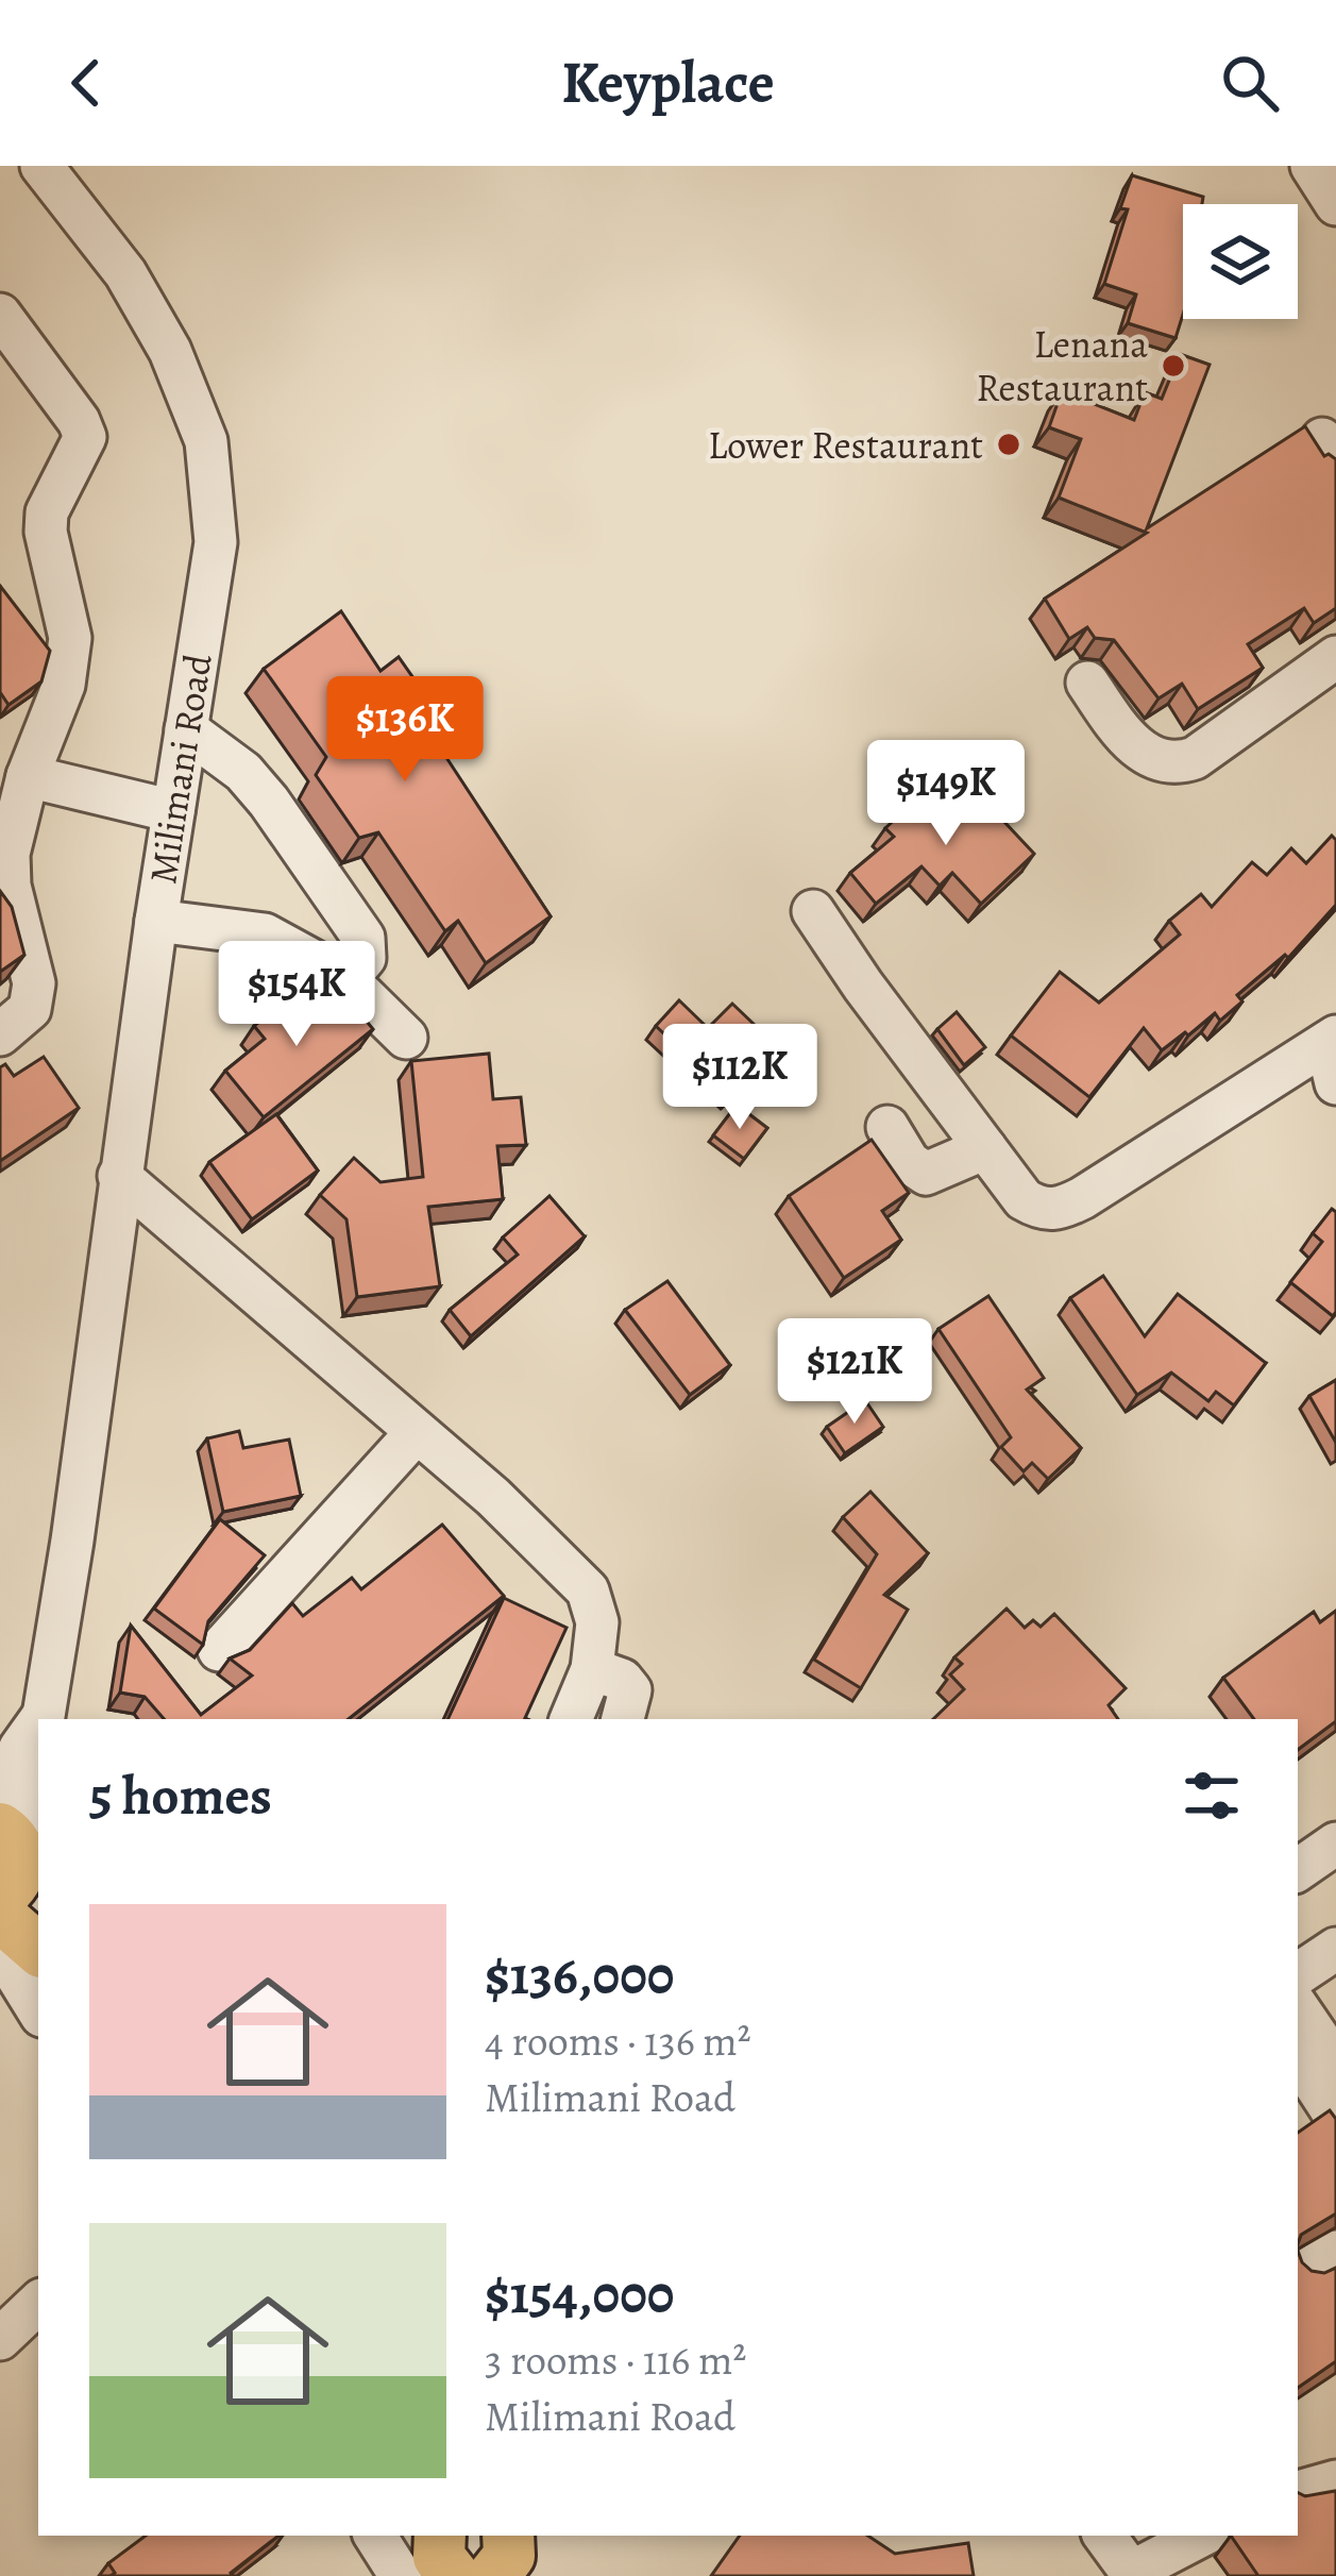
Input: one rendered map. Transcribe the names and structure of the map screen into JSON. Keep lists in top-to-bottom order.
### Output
{
  "streets": {
    "street": ["Milimani Road"]
  },
  "places": ["Lenana Restaurant", "Lower Restaurant"],
  "page": {
    "header": "Keyplace",
    "price": [
      "$136K",
      "$149K",
      "$154K",
      "$112K",
      "$121K"
    ],
    "heading": "5 homes",
    "list": [
      {
        "name": "$136,000",
        "note": "4 rooms · 136 m² · Milimani Road"
      },
      {
        "name": "$154,000",
        "note": "3 rooms · 116 m² · Milimani Road"
      }
    ]
  }
}
